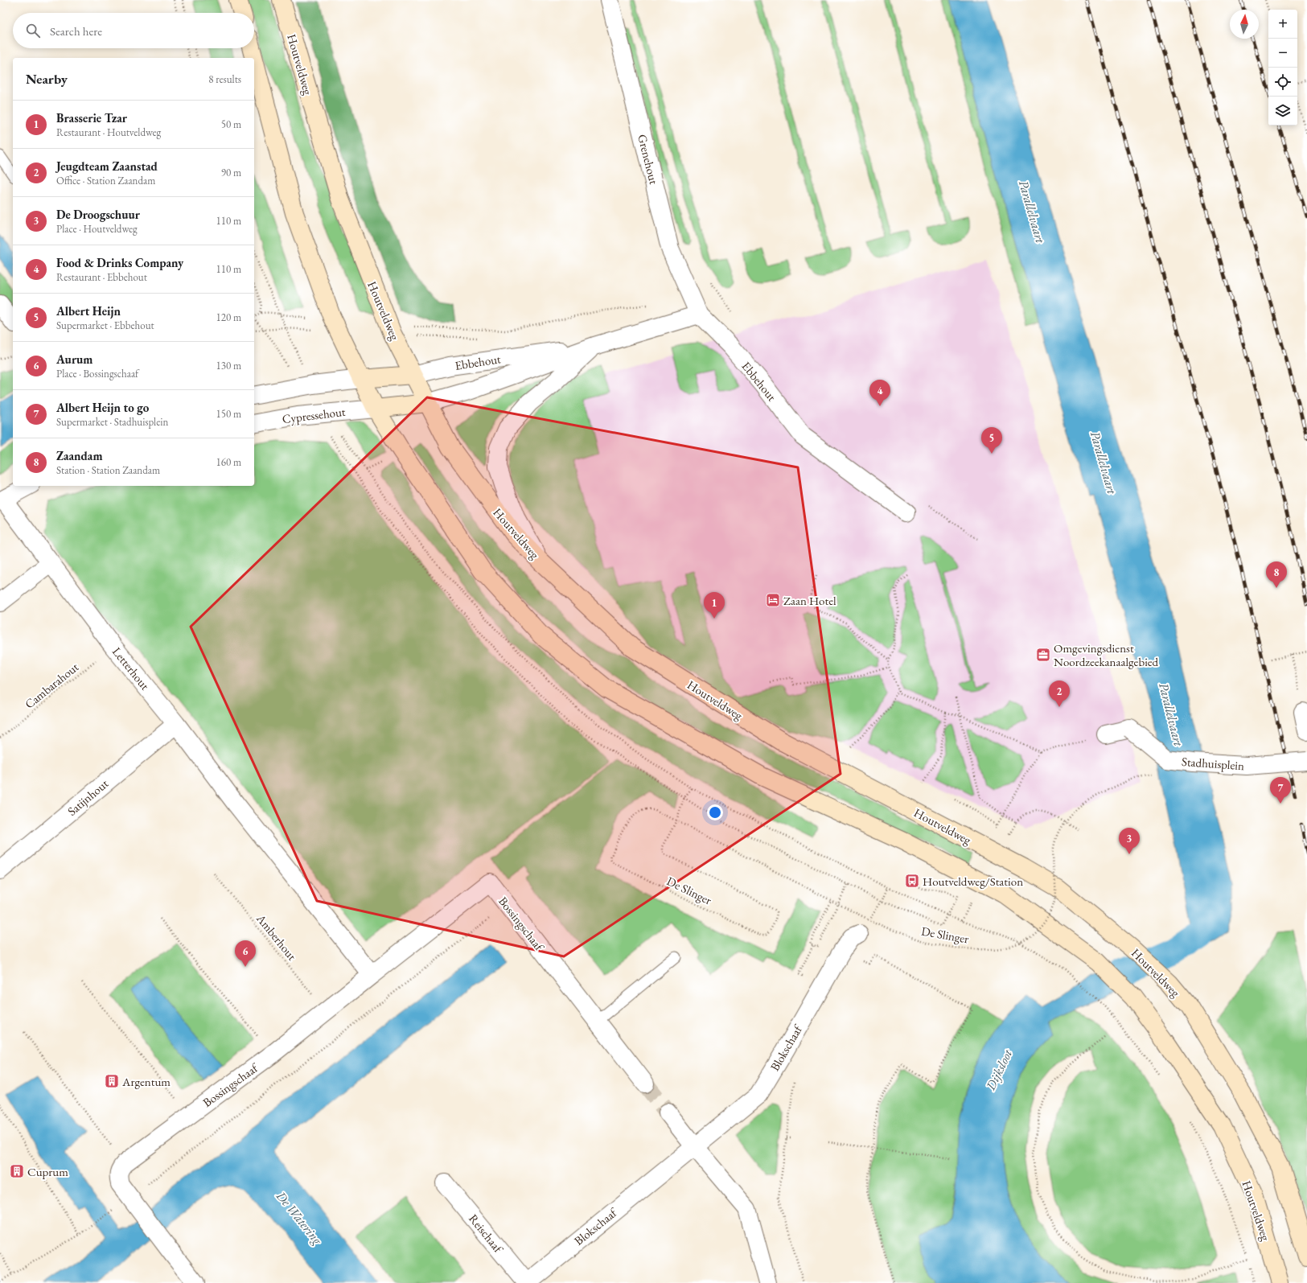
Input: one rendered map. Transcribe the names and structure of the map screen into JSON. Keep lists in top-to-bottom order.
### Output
{
  "streets": {
    "street": [
      "Houtveldweg",
      "Grenehout",
      "Ebbehout",
      "Cypressehout",
      "Letterhout",
      "Stadhuisplein",
      "Satijnhout",
      "Bossingschaaf",
      "Blokschaaf",
      "Reischaaf"
    ],
    "path": ["Cambarahout", "De Slinger", "Amberhout"]
  },
  "crossings": [
    ["Houtveldweg", "Ebbehout"],
    ["Houtveldweg", "Cypressehout"],
    ["Grenehout", "Ebbehout"],
    ["Ebbehout", "Cypressehout"],
    ["Letterhout", "Cambarahout"],
    ["Letterhout", "Satijnhout"],
    ["Letterhout", "Bossingschaaf"],
    ["Bossingschaaf", "Amberhout"],
    ["Blokschaaf", "Reischaaf"]
  ],
  "water": ["Parallelvaart", "Dijksloot", "De Watering"],
  "places": {
    "hotel": ["Zaan Hotel"],
    "office": ["Omgevingsdienst Noordzeekanaalgebied"],
    "bus stop": ["Houtveldweg/Station"],
    "building": ["Argentum", "Cuprum"]
  },
  "north": "top",
  "page": {
    "map_buttons": ["+", "−"],
    "search": "Search here",
    "heading": ["Nearby", "8 results"],
    "list": [
      {
        "mark": "1",
        "name": "Brasserie Tzar",
        "note": "Restaurant · Houtveldweg",
        "value": "50 m"
      },
      {
        "mark": "2",
        "name": "Jeugdteam Zaanstad",
        "note": "Office · Station Zaandam",
        "value": "90 m"
      },
      {
        "mark": "3",
        "name": "De Droogschuur",
        "note": "Place · Houtveldweg",
        "value": "110 m"
      },
      {
        "mark": "4",
        "name": "Food & Drinks Company",
        "note": "Restaurant · Ebbehout",
        "value": "110 m"
      },
      {
        "mark": "5",
        "name": "Albert Heijn",
        "note": "Supermarket · Ebbehout",
        "value": "120 m"
      },
      {
        "mark": "6",
        "name": "Aurum",
        "note": "Place · Bossingschaaf",
        "value": "130 m"
      },
      {
        "mark": "7",
        "name": "Albert Heijn to go",
        "note": "Supermarket · Stadhuisplein",
        "value": "150 m"
      },
      {
        "mark": "8",
        "name": "Zaandam",
        "note": "Station · Station Zaandam",
        "value": "160 m"
      }
    ],
    "pins": [
      "4",
      "5",
      "8",
      "1",
      "2",
      "7",
      "3",
      "6"
    ]
  }
}
